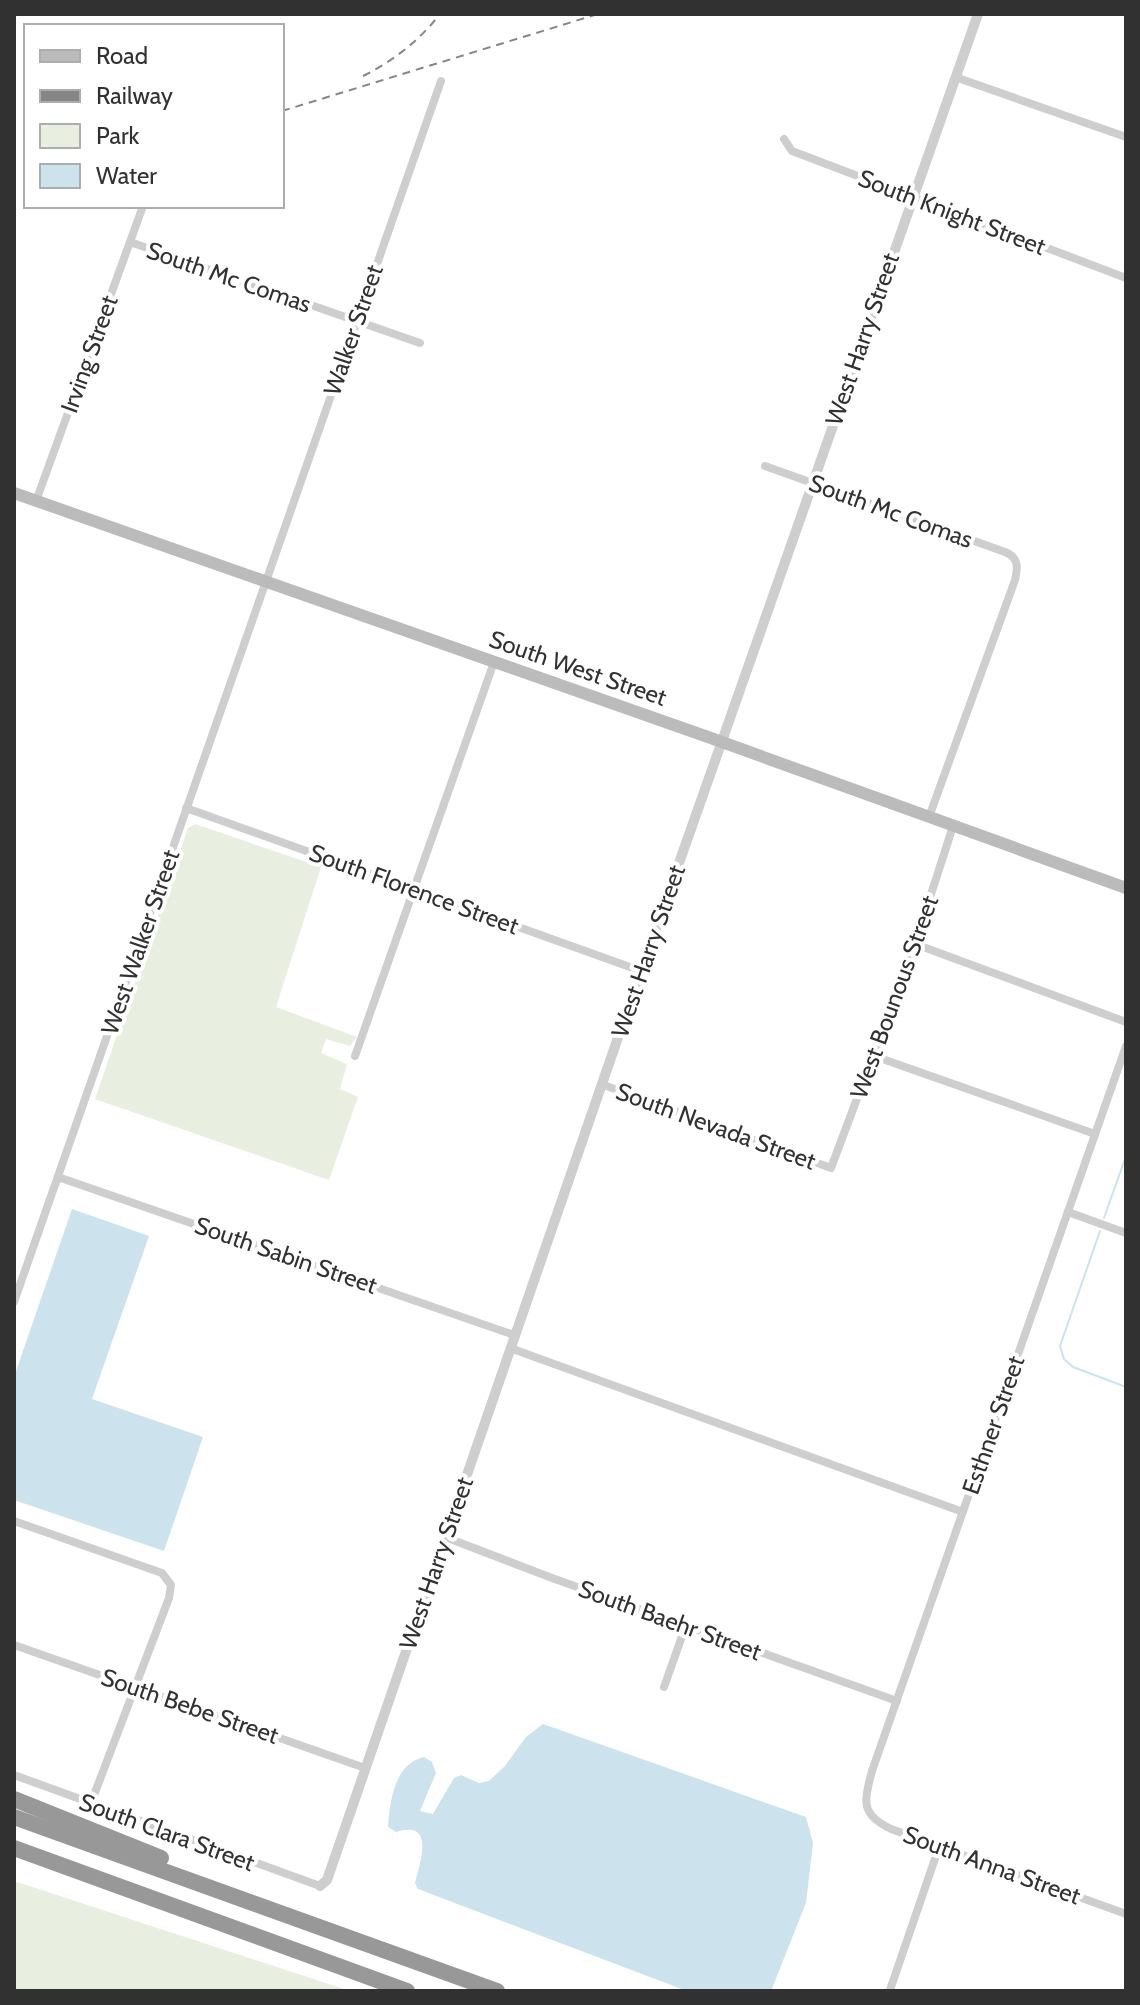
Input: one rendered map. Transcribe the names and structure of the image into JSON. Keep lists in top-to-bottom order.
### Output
{
  "streets": {
    "main road": ["South West Street"],
    "street": [
      "South Knight Street",
      "South Mc Comas",
      "Walker Street",
      "West Harry Street",
      "Irving Street",
      "South Florence Street",
      "West Walker Street",
      "West Bounous Street",
      "South Nevada Street",
      "South Sabin Street",
      "Esthner Street",
      "South Baehr Street",
      "South Bebe Street",
      "South Clara Street",
      "South Anna Street"
    ]
  },
  "crossings": [
    ["South Knight Street", "West Harry Street"],
    ["South Mc Comas", "Walker Street"],
    ["South Mc Comas", "West Harry Street"],
    ["South Mc Comas", "Irving Street"],
    ["South Mc Comas", "South West Street"],
    ["Walker Street", "South West Street"],
    ["Walker Street", "West Walker Street"],
    ["West Harry Street", "South West Street"],
    ["West Harry Street", "South Florence Street"],
    ["West Harry Street", "South Nevada Street"],
    ["West Harry Street", "South Sabin Street"],
    ["West Harry Street", "South Baehr Street"],
    ["West Harry Street", "South Bebe Street"],
    ["West Harry Street", "South Clara Street"],
    ["Irving Street", "South West Street"],
    ["South West Street", "West Walker Street"],
    ["South West Street", "West Bounous Street"],
    ["South Florence Street", "West Walker Street"],
    ["West Walker Street", "South Sabin Street"],
    ["West Bounous Street", "South Nevada Street"],
    ["Esthner Street", "South Baehr Street"],
    ["Esthner Street", "South Anna Street"]
  ],
  "legend": [
    "Road",
    "Railway",
    "Park",
    "Water"
  ]
}
